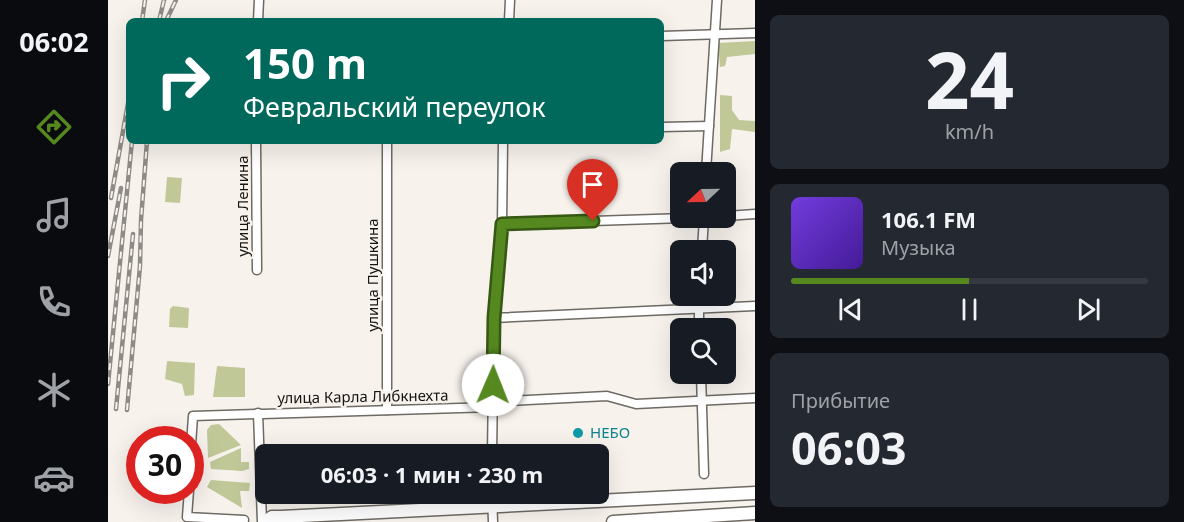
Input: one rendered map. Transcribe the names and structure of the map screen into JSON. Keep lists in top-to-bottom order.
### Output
{
  "streets": {
    "street": ["улица Ленина", "улица Пушкина", "улица Карла Либкнехта"]
  },
  "crossings": [
    ["улица Пушкина", "улица Карла Либкнехта"]
  ],
  "places": ["НЕБО"],
  "north": "left",
  "page": {
    "tabs": "06:02",
    "tile": [
      ["24", "km/h"],
      ["Прибытие", "06:03"]
    ],
    "turn": ["150 m", "Февральский переулок"],
    "song": ["106.1 FM", "Музыка"],
    "limit": "30",
    "trip": "06:03 · 1 мин · 230 m"
  }
}
